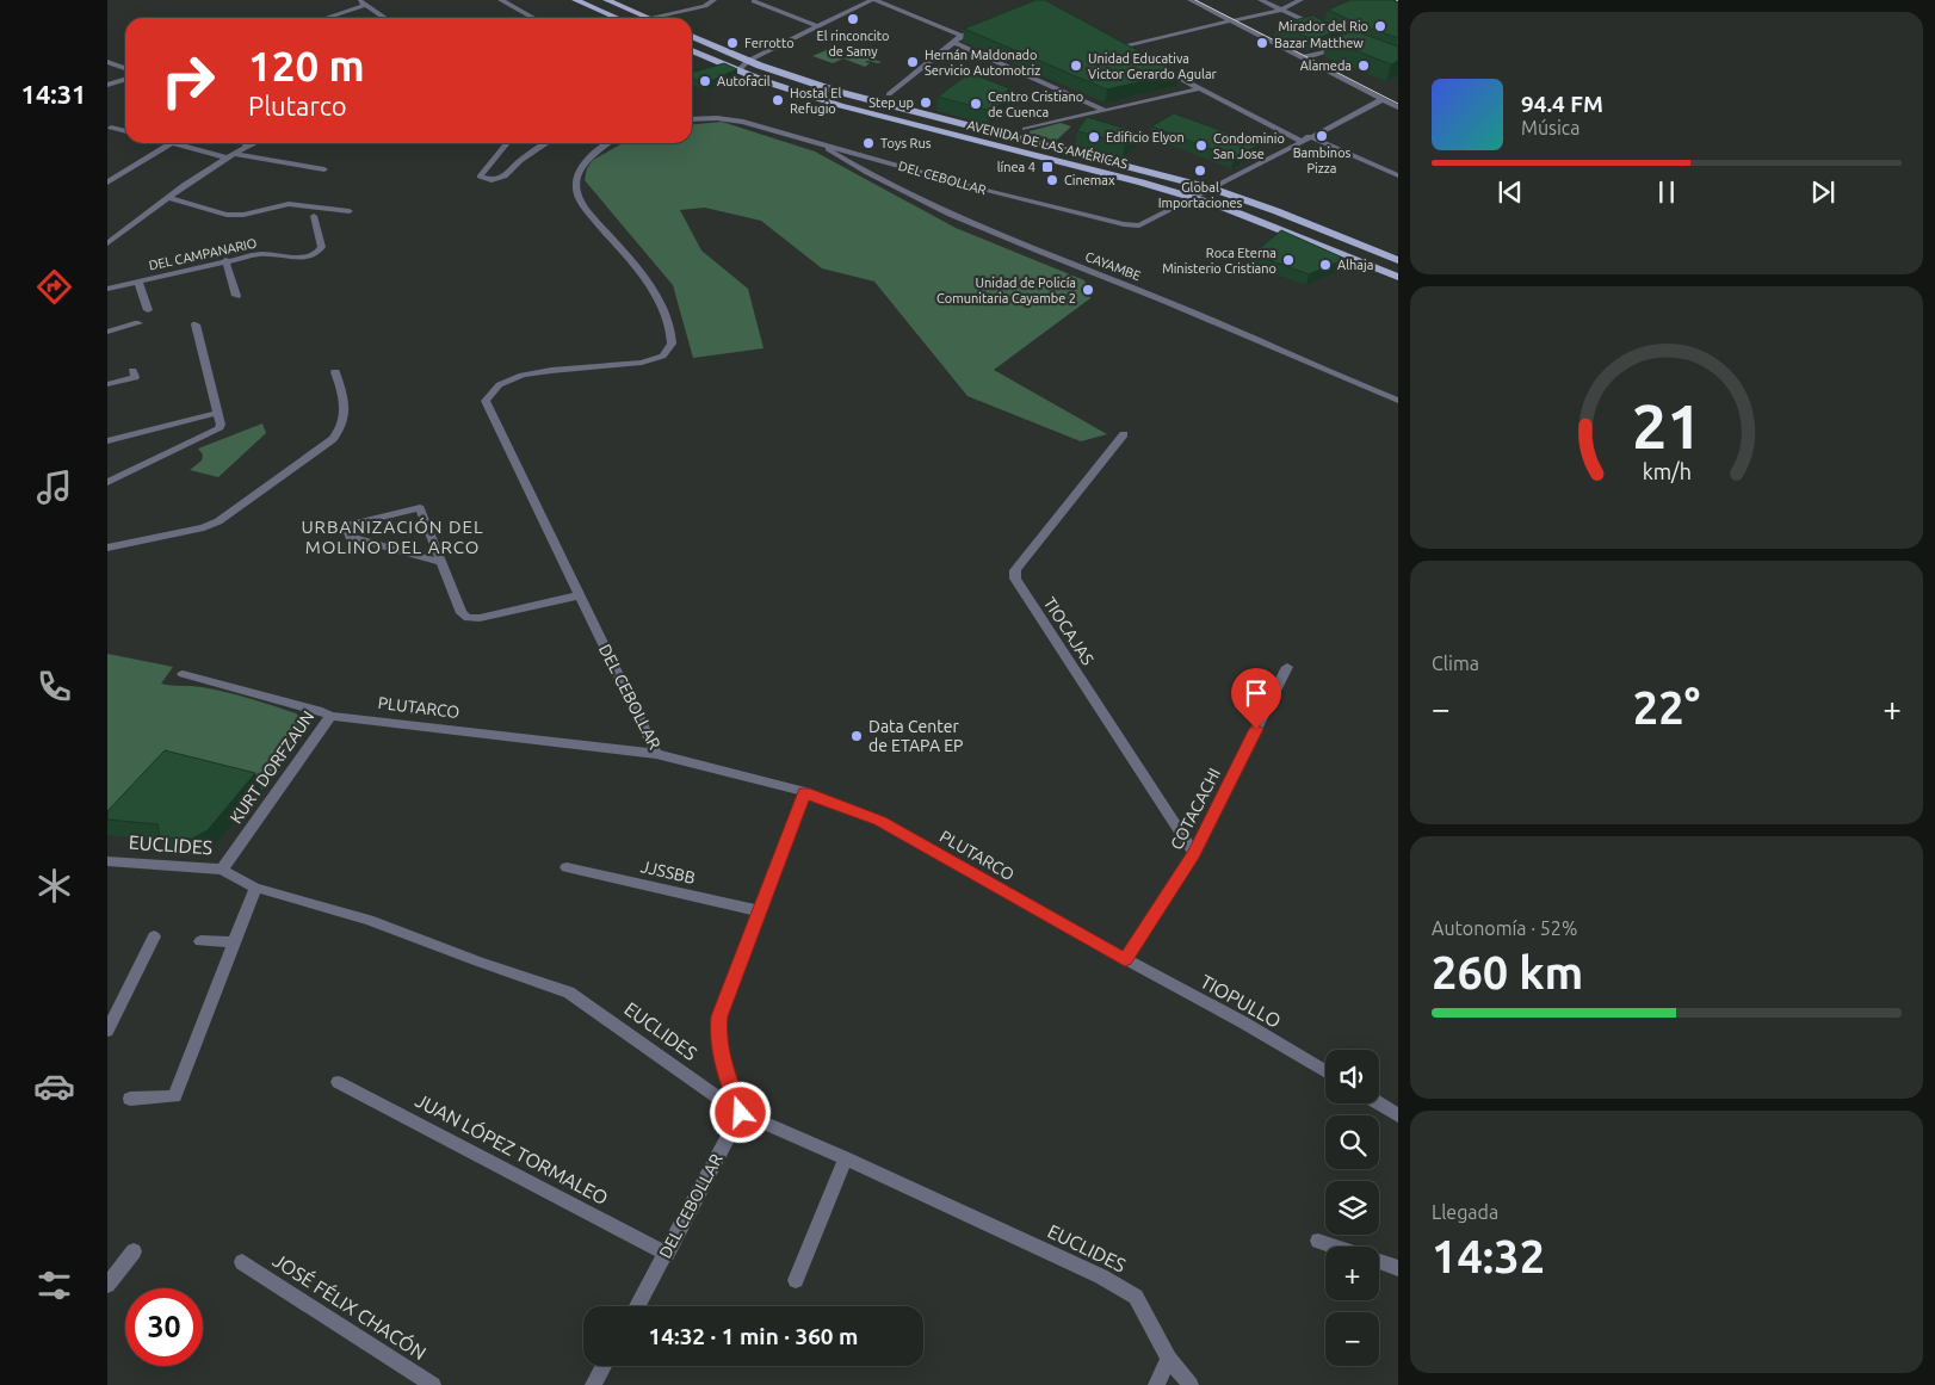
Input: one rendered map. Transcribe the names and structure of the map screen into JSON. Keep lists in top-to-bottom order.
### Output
{
  "streets": {
    "main road": ["AVENIDA DE LAS AMÉRICAS"],
    "street": [
      "DEL CEBOLLAR",
      "DEL CAMPANARIO",
      "CAYAMBE",
      "TIOCAJAS",
      "PLUTARCO",
      "KURT DORFZAUN",
      "COTACACHI",
      "EUCLIDES",
      "JJSSBB",
      "TIOPULLO",
      "JUAN LÓPEZ TORMALEO",
      "JOSÉ FÉLIX CHACÓN"
    ]
  },
  "crossings": [
    ["AVENIDA DE LAS AMÉRICAS", "DEL CEBOLLAR"],
    ["DEL CEBOLLAR", "CAYAMBE"],
    ["DEL CEBOLLAR", "PLUTARCO"],
    ["DEL CEBOLLAR", "EUCLIDES"],
    ["DEL CEBOLLAR", "JUAN LÓPEZ TORMALEO"],
    ["TIOCAJAS", "COTACACHI"],
    ["PLUTARCO", "KURT DORFZAUN"],
    ["PLUTARCO", "COTACACHI"],
    ["PLUTARCO", "TIOPULLO"],
    ["KURT DORFZAUN", "EUCLIDES"],
    ["COTACACHI", "TIOPULLO"]
  ],
  "districts": ["URBANIZACIÓN DEL MOLINO DEL ARCO"],
  "places": {
    "other": [
      "El rinconcito de Samy",
      "Mirador del Rio",
      "Ferrotto",
      "Bazar Matthew",
      "Hernán Maldonado Servicio Automotriz",
      "Unidad Educativa Victor Gerardo Agular",
      "Alameda",
      "Autofacil",
      "Hostal El Refugio",
      "Step up",
      "Centro Cristiano de Cuenca",
      "Bambinos Pizza",
      "Edificio Elyon",
      "Toys Rus",
      "Condominio San Jose",
      "Global Importaciones",
      "Cinemax",
      "Roca Eterna Ministerio Cristiano",
      "Alhaja",
      "Unidad de Policía Comunitaria Cayambe 2",
      "Data Center de ETAPA EP"
    ],
    "transit": ["línea 4"]
  },
  "page": {
    "tabs": "14:31",
    "turn": ["120 m", "Plutarco"],
    "song": ["94.4 FM", "Música"],
    "tile": [
      "Clima",
      ["Autonomía · 52%", "260 km"],
      ["Llegada", "14:32"]
    ],
    "heat": ["−", "22°", "+"],
    "map_buttons": ["+", "−"],
    "limit": "30",
    "trip": "14:32 · 1 min · 360 m",
    "gauge": ["21", "km/h"]
  }
}
